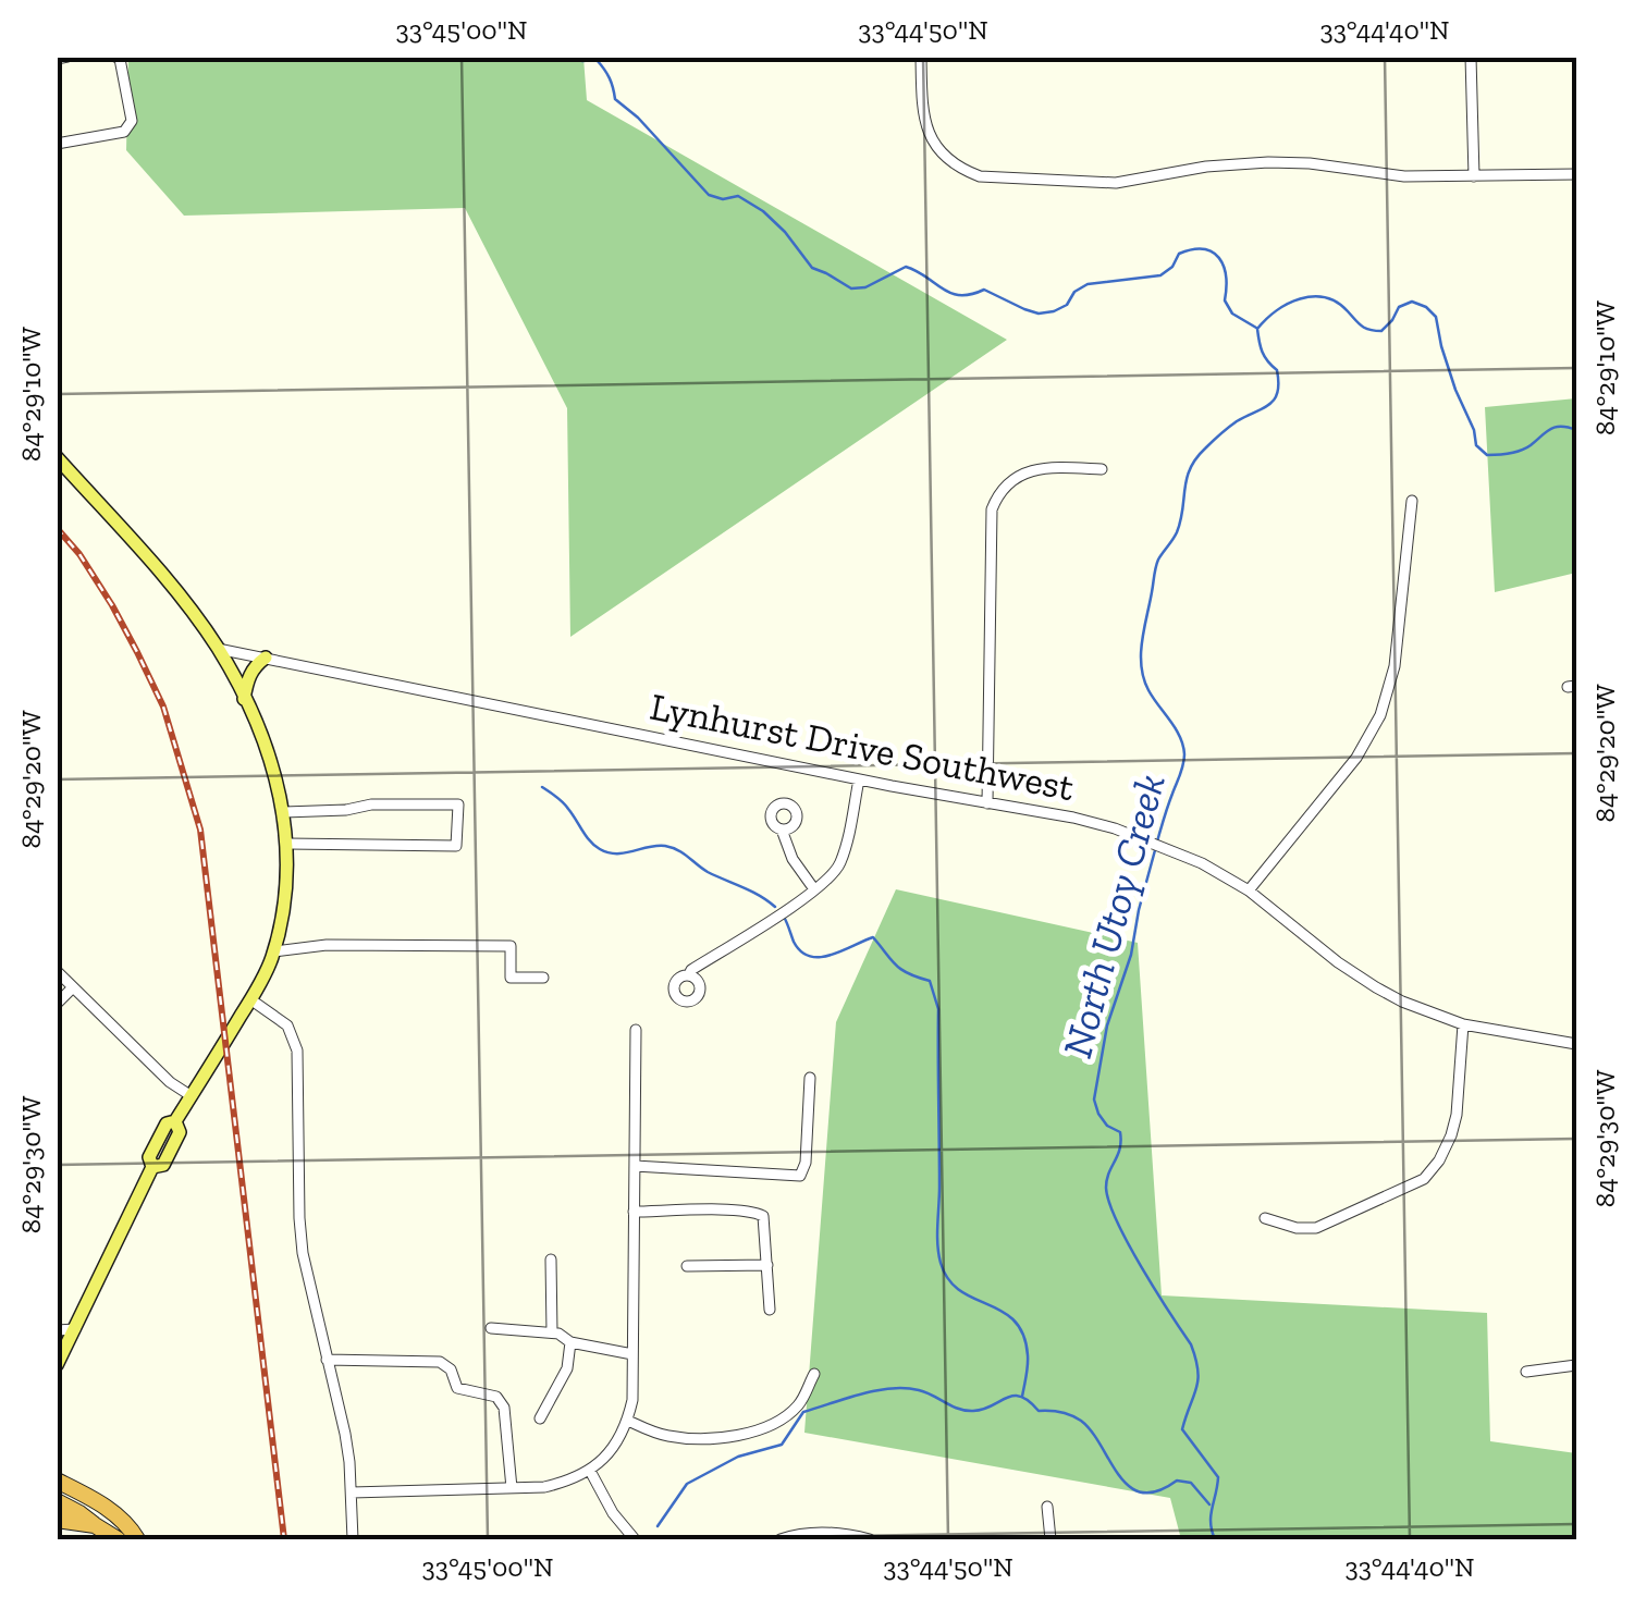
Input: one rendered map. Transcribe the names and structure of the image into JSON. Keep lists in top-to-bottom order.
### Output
{
  "streets": {
    "street": ["Lynhurst Drive Southwest"]
  },
  "water": ["North Utoy Creek"],
  "coordinates": [
    "33°45'00\"N",
    "33°44'50\"N",
    "33°44'40\"N",
    "84°29'10\"W",
    "84°29'20\"W",
    "84°29'30\"W"
  ]
}
